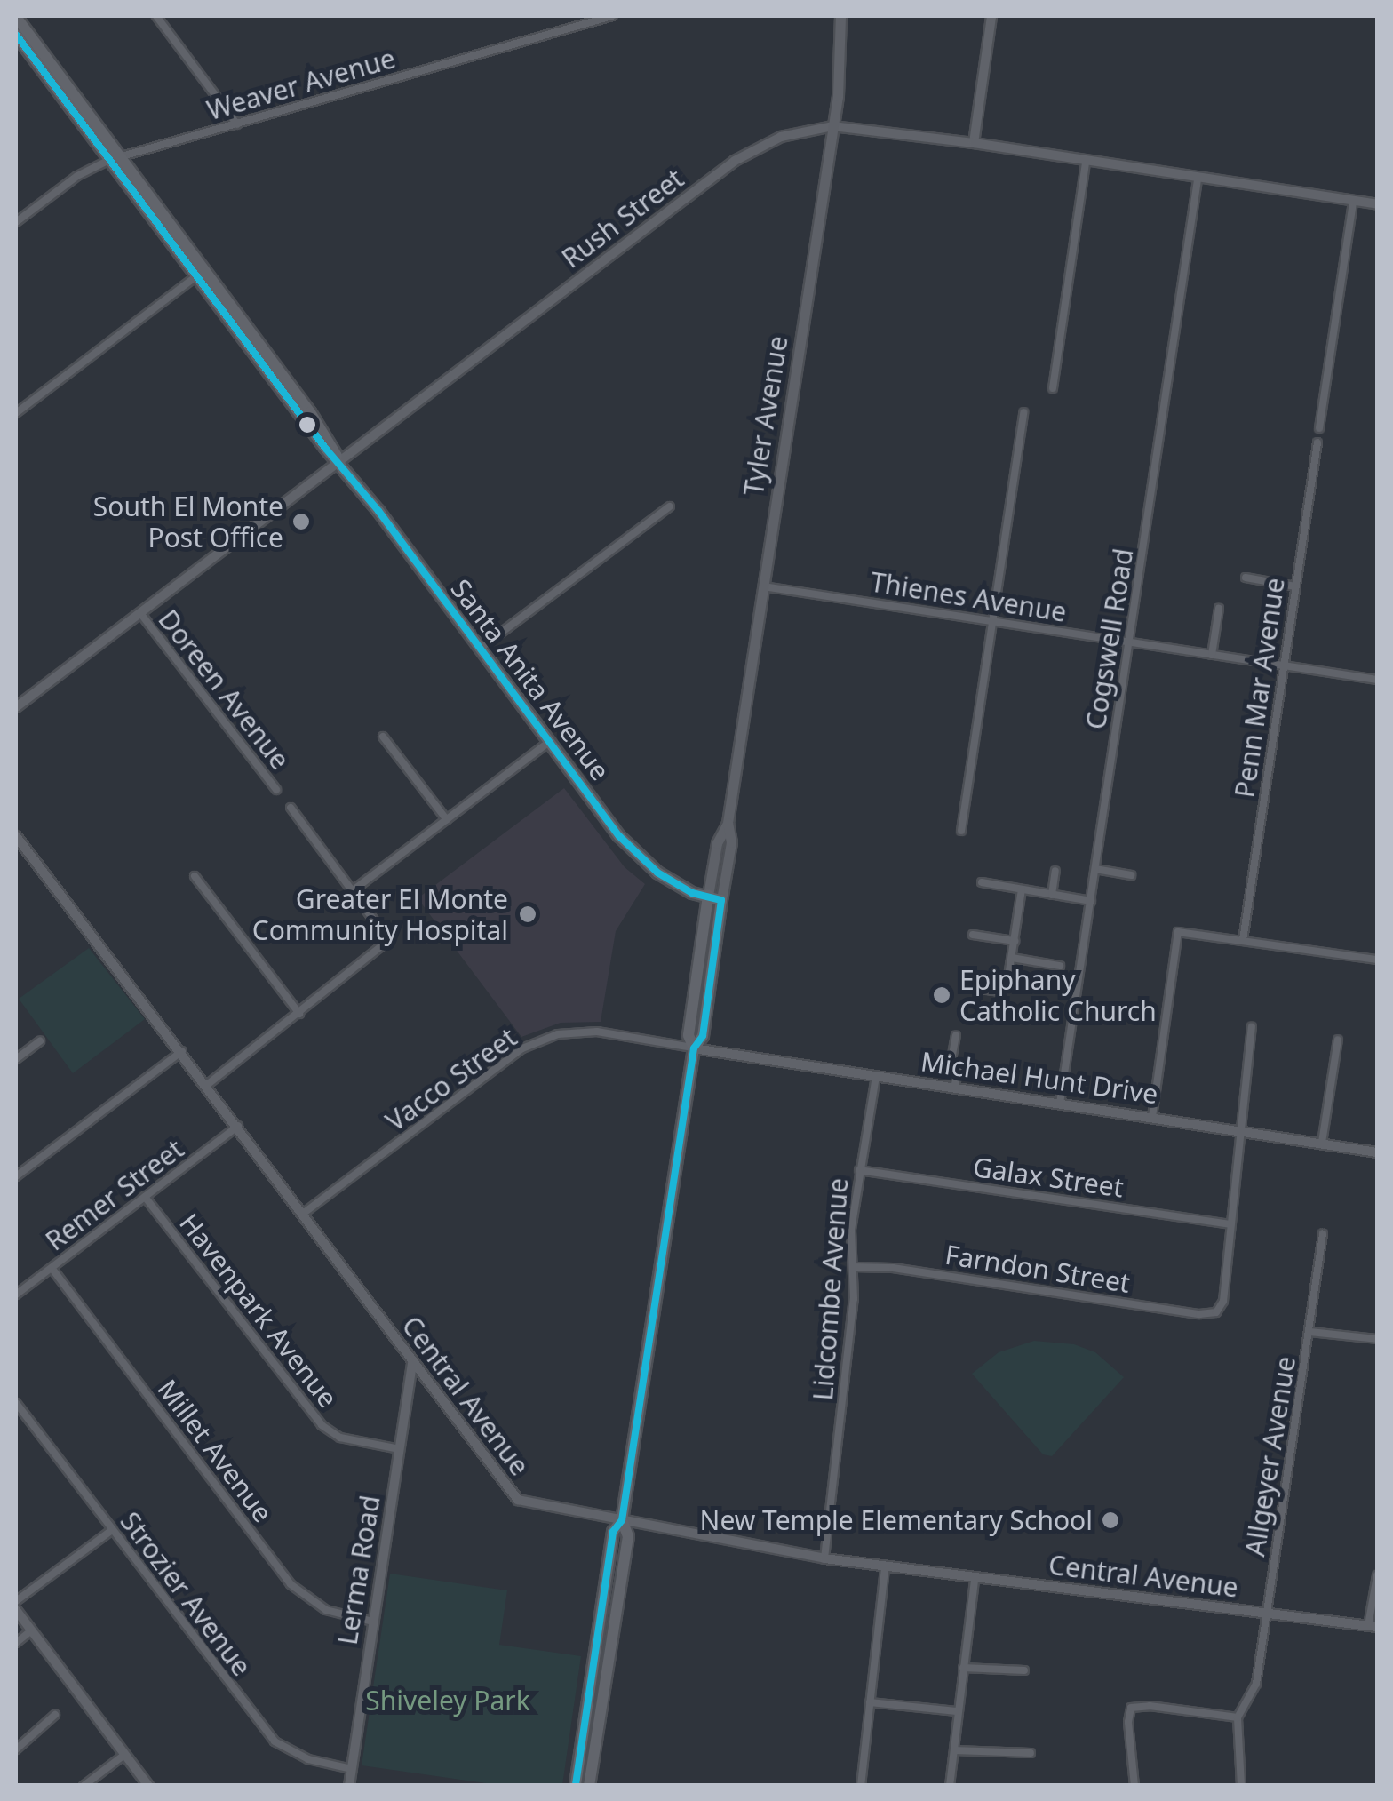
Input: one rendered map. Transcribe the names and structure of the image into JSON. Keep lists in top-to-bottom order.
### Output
{
  "streets": {
    "main road": ["Tyler Avenue", "Santa Anita Avenue"],
    "street": [
      "Weaver Avenue",
      "Rush Street",
      "Thienes Avenue",
      "Cogswell Road",
      "Penn Mar Avenue",
      "Doreen Avenue",
      "Michael Hunt Drive",
      "Vacco Street",
      "Galax Street",
      "Remer Street",
      "Farndon Street",
      "Lidcombe Avenue",
      "Havenpark Avenue",
      "Central Avenue",
      "Millet Avenue",
      "Allgeyer Avenue",
      "Lerma Road",
      "Strozier Avenue"
    ]
  },
  "crossings": [
    ["Weaver Avenue", "Santa Anita Avenue"],
    ["Rush Street", "Tyler Avenue"],
    ["Rush Street", "Cogswell Road"],
    ["Rush Street", "Santa Anita Avenue"],
    ["Rush Street", "Doreen Avenue"],
    ["Tyler Avenue", "Thienes Avenue"],
    ["Tyler Avenue", "Santa Anita Avenue"],
    ["Thienes Avenue", "Cogswell Road"],
    ["Thienes Avenue", "Penn Mar Avenue"],
    ["Cogswell Road", "Michael Hunt Drive"],
    ["Michael Hunt Drive", "Vacco Street"],
    ["Michael Hunt Drive", "Lidcombe Avenue"],
    ["Vacco Street", "Central Avenue"],
    ["Galax Street", "Farndon Street"],
    ["Galax Street", "Lidcombe Avenue"],
    ["Remer Street", "Havenpark Avenue"],
    ["Remer Street", "Central Avenue"],
    ["Remer Street", "Millet Avenue"],
    ["Farndon Street", "Lidcombe Avenue"],
    ["Lidcombe Avenue", "Central Avenue"],
    ["Havenpark Avenue", "Lerma Road"],
    ["Central Avenue", "Allgeyer Avenue"],
    ["Central Avenue", "Lerma Road"],
    ["Millet Avenue", "Lerma Road"],
    ["Lerma Road", "Strozier Avenue"]
  ],
  "parks": ["Shiveley Park"],
  "places": [
    "South El Monte Post Office",
    "Greater El Monte Community Hospital",
    "Epiphany Catholic Church",
    "New Temple Elementary School"
  ]
}
